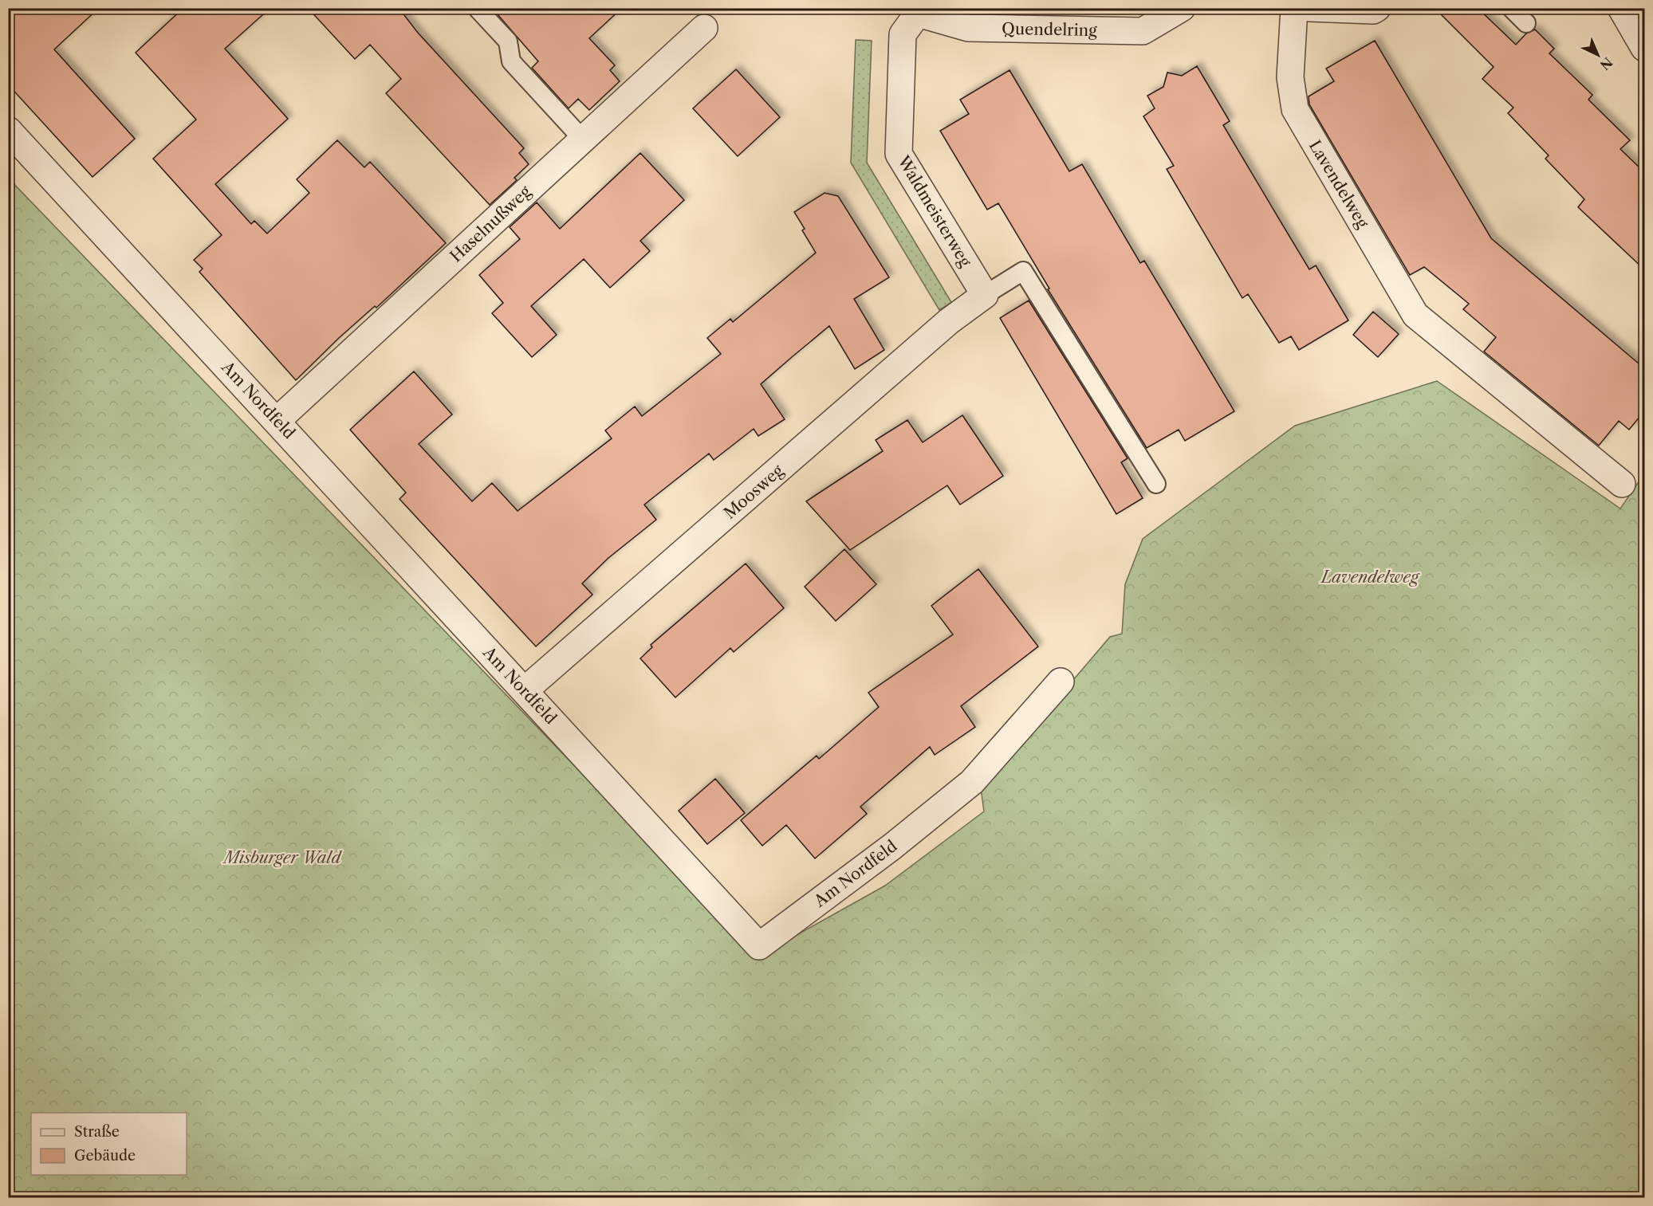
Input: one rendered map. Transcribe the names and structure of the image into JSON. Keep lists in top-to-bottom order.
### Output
{
  "streets": {
    "street": [
      "Quendelring",
      "Lavendelweg",
      "Waldmeisterweg",
      "Haselnußweg",
      "Am Nordfeld",
      "Moosweg"
    ]
  },
  "crossings": [
    ["Quendelring", "Waldmeisterweg"],
    ["Waldmeisterweg", "Moosweg"],
    ["Haselnußweg", "Am Nordfeld"],
    ["Am Nordfeld", "Moosweg"]
  ],
  "parks": ["Lavendelweg", "Misburger Wald"],
  "legend": ["Straße", "Gebäude"],
  "north": "bottom right"
}
